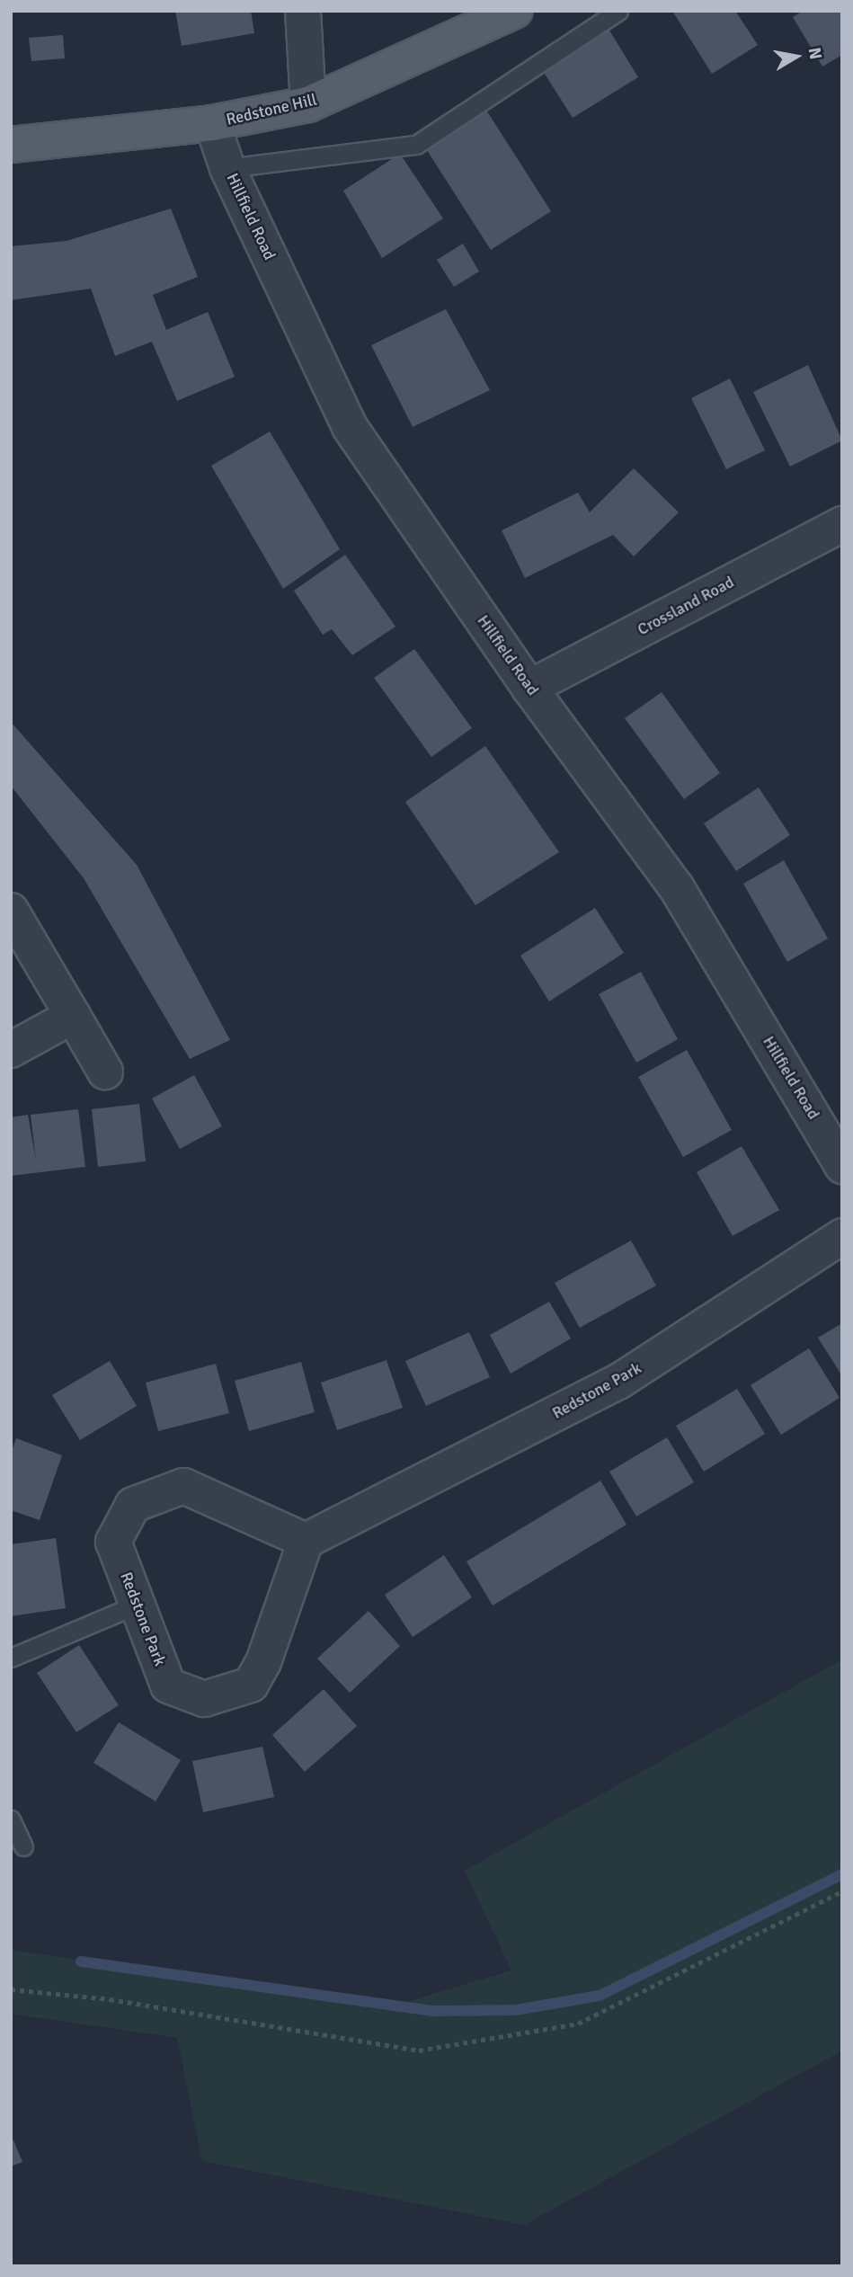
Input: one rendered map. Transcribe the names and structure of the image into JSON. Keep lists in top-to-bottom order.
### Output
{
  "streets": {
    "main road": ["Redstone Hill"],
    "street": ["Hillfield Road", "Crossland Road", "Redstone Park"]
  },
  "crossings": [
    ["Redstone Hill", "Hillfield Road"],
    ["Hillfield Road", "Crossland Road"]
  ],
  "north": "right"
}
